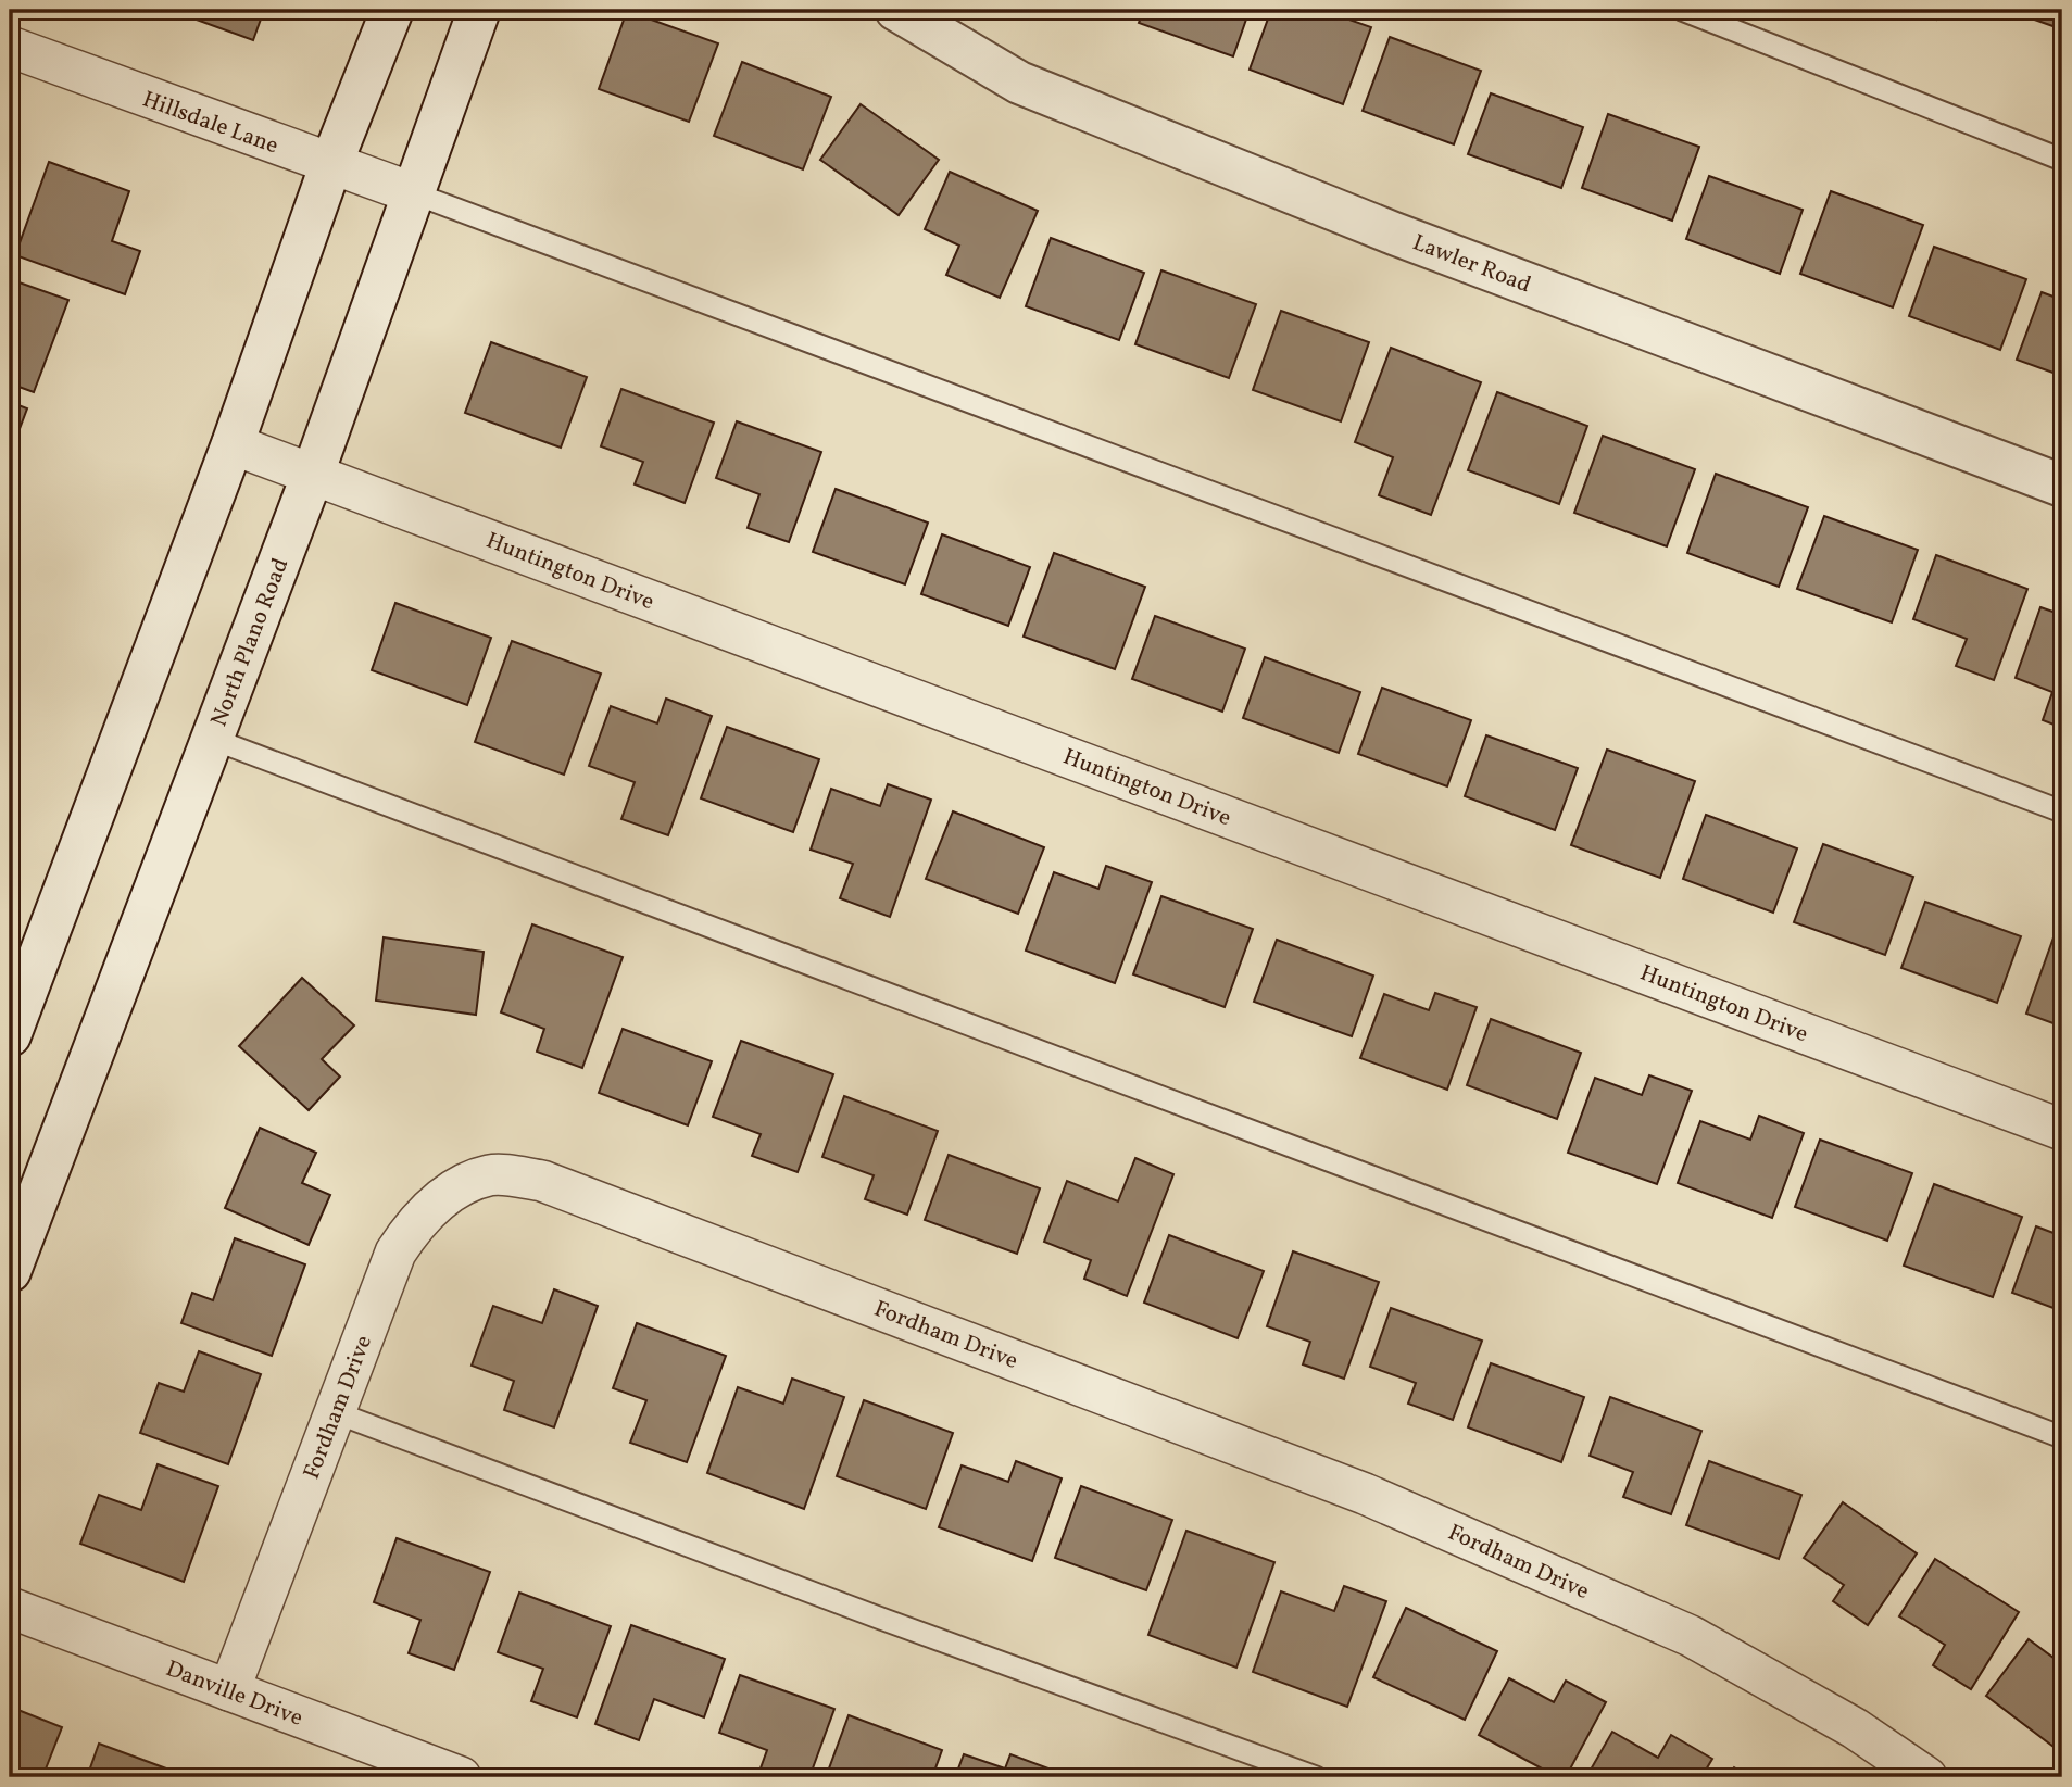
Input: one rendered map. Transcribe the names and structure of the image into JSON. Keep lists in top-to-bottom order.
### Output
{
  "streets": {
    "main road": ["Lawler Road", "North Plano Road"],
    "street": [
      "Hillsdale Lane",
      "Huntington Drive",
      "Fordham Drive",
      "Danville Drive"
    ]
  },
  "crossings": [
    ["Hillsdale Lane", "North Plano Road"],
    ["Huntington Drive", "North Plano Road"],
    ["Fordham Drive", "Danville Drive"]
  ]
}
